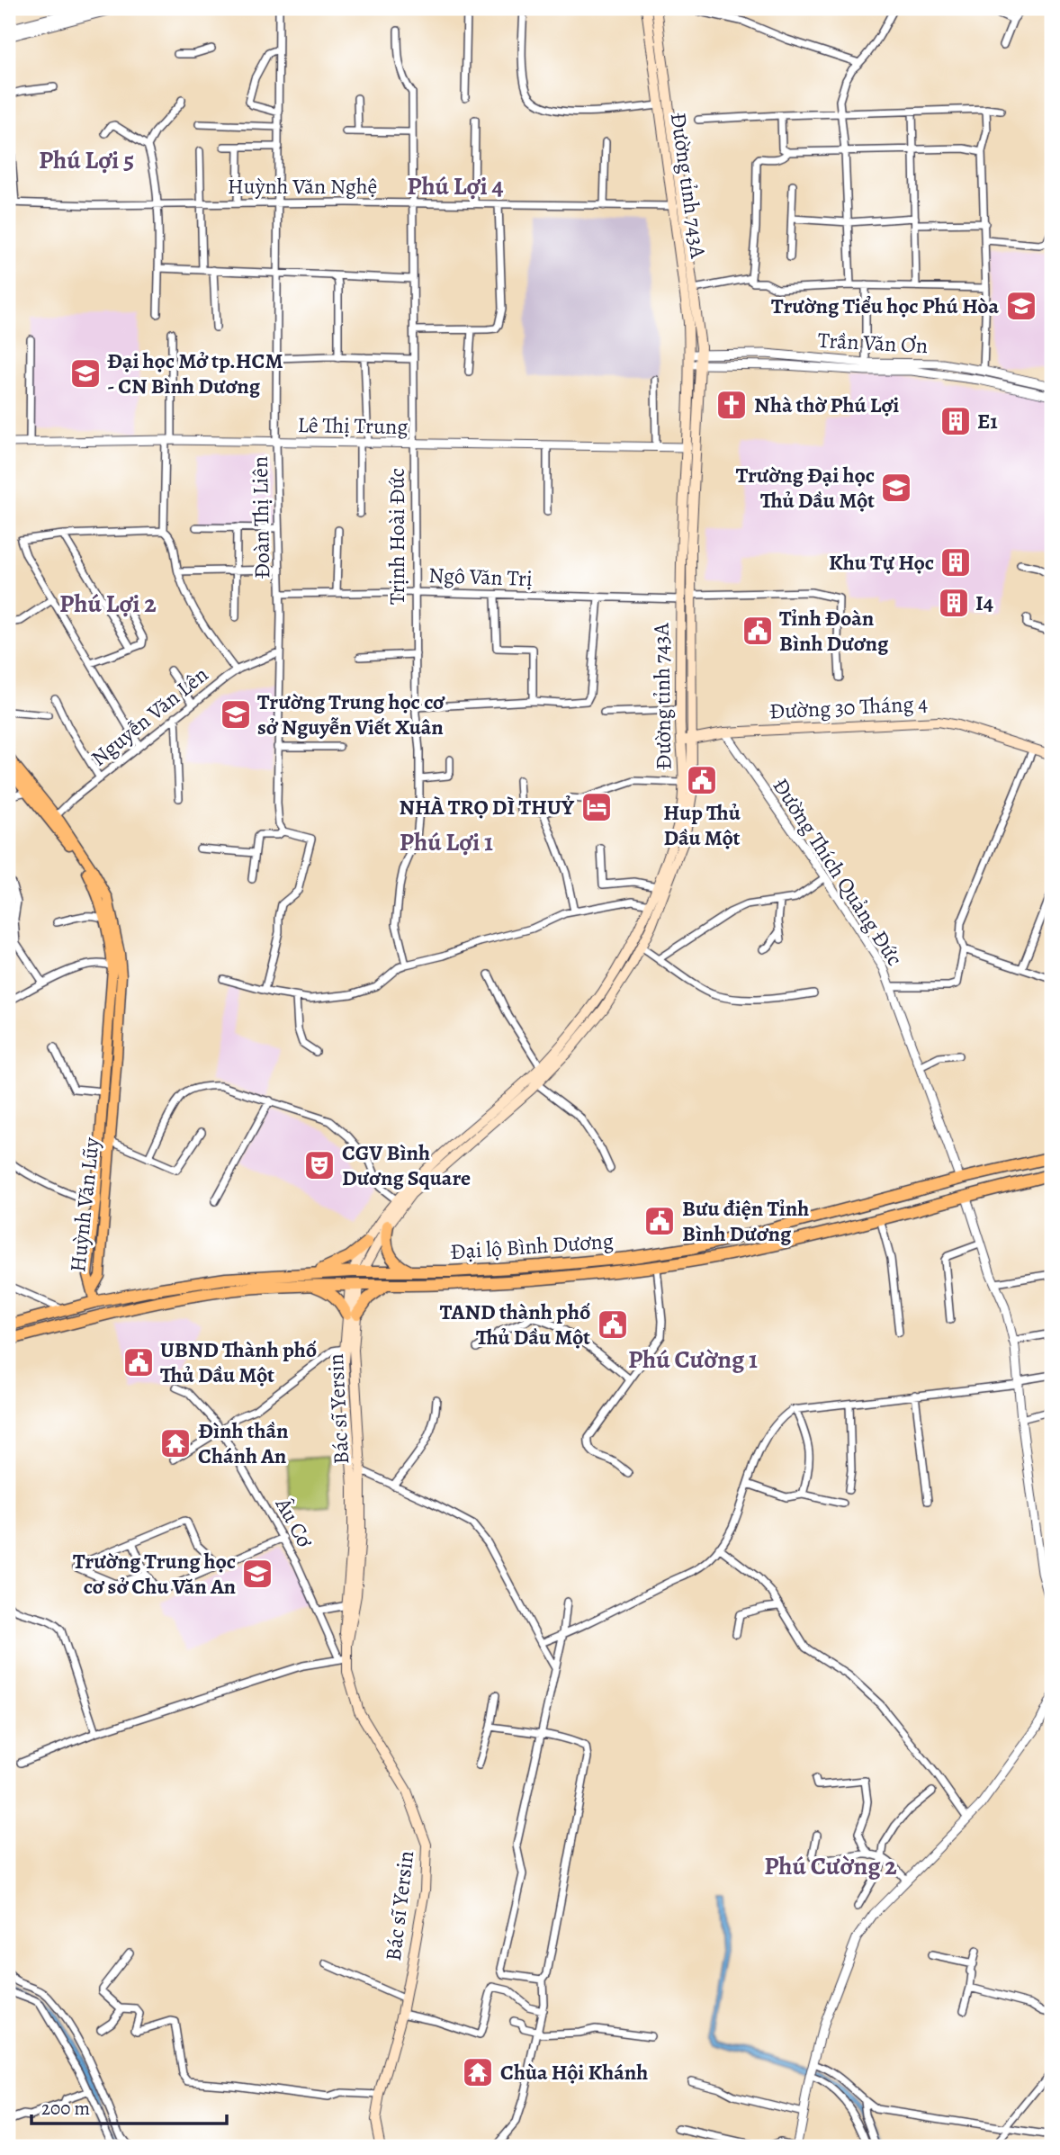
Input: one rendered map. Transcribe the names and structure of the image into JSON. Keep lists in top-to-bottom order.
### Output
{
  "streets": {
    "highway": ["Đại lộ Bình Dương"],
    "main road": [
      "Đường tỉnh 743A",
      "Đường 30 Tháng 4",
      "Huỳnh Văn Lũy",
      "Bác sĩ Yersin"
    ],
    "street": [
      "Huỳnh Văn Nghệ",
      "Trần Văn Ơn",
      "Lê Thị Trung",
      "Đoàn Thị Liên",
      "Trịnh Hoài Đức",
      "Ngô Văn Trị",
      "Nguyễn Văn Lên",
      "Đường Thích Quảng Đức",
      "Âu Cơ"
    ]
  },
  "crossings": [
    ["Đường tỉnh 743A", "Huỳnh Văn Nghệ"],
    ["Đường tỉnh 743A", "Trần Văn Ơn"],
    ["Đường tỉnh 743A", "Lê Thị Trung"],
    ["Đường tỉnh 743A", "Ngô Văn Trị"],
    ["Đường tỉnh 743A", "Đường 30 Tháng 4"],
    ["Đường tỉnh 743A", "Đại lộ Bình Dương"],
    ["Huỳnh Văn Nghệ", "Đoàn Thị Liên"],
    ["Huỳnh Văn Nghệ", "Trịnh Hoài Đức"],
    ["Lê Thị Trung", "Đoàn Thị Liên"],
    ["Lê Thị Trung", "Trịnh Hoài Đức"],
    ["Đoàn Thị Liên", "Ngô Văn Trị"],
    ["Đoàn Thị Liên", "Nguyễn Văn Lên"],
    ["Trịnh Hoài Đức", "Ngô Văn Trị"],
    ["Đường 30 Tháng 4", "Đường Thích Quảng Đức"],
    ["Nguyễn Văn Lên", "Huỳnh Văn Lũy"],
    ["Đường Thích Quảng Đức", "Đại lộ Bình Dương"],
    ["Đại lộ Bình Dương", "Bác sĩ Yersin"],
    ["Bác sĩ Yersin", "Âu Cơ"]
  ],
  "districts": [
    "Phú Lợi 5",
    "Phú Lợi 4",
    "Phú Lợi 2",
    "Phú Lợi 1",
    "Phú Cường 1",
    "Phú Cường 2"
  ],
  "places": {
    "school or university": [
      "Trường Tiểu học Phú Hòa",
      "Đại học Mở tp.HCM - CN Bình Dương",
      "Trường Đại học Thủ Dầu Một",
      "Trường Trung học cơ sở Nguyễn Viết Xuân",
      "Trường Trung học cơ sở Chu Văn An"
    ],
    "church": ["Nhà thờ Phú Lợi"],
    "building": ["E1", "Khu Tự Học", "I4"],
    "public building": [
      "Tỉnh Đoàn Bình Dương",
      "Hup Thủ Dầu Một",
      "Bưu điện Tỉnh Bình Dương",
      "TAND thành phố Thủ Dầu Một",
      "UBND Thành phố Thủ Dầu Một"
    ],
    "hotel": ["NHÀ TRỌ DÌ THUỶ"],
    "theatre": ["CGV Bình Dương Square"],
    "temple": ["Đình thần Chánh An", "Chùa Hội Khánh"]
  },
  "scale_bar": "200 m"
}
